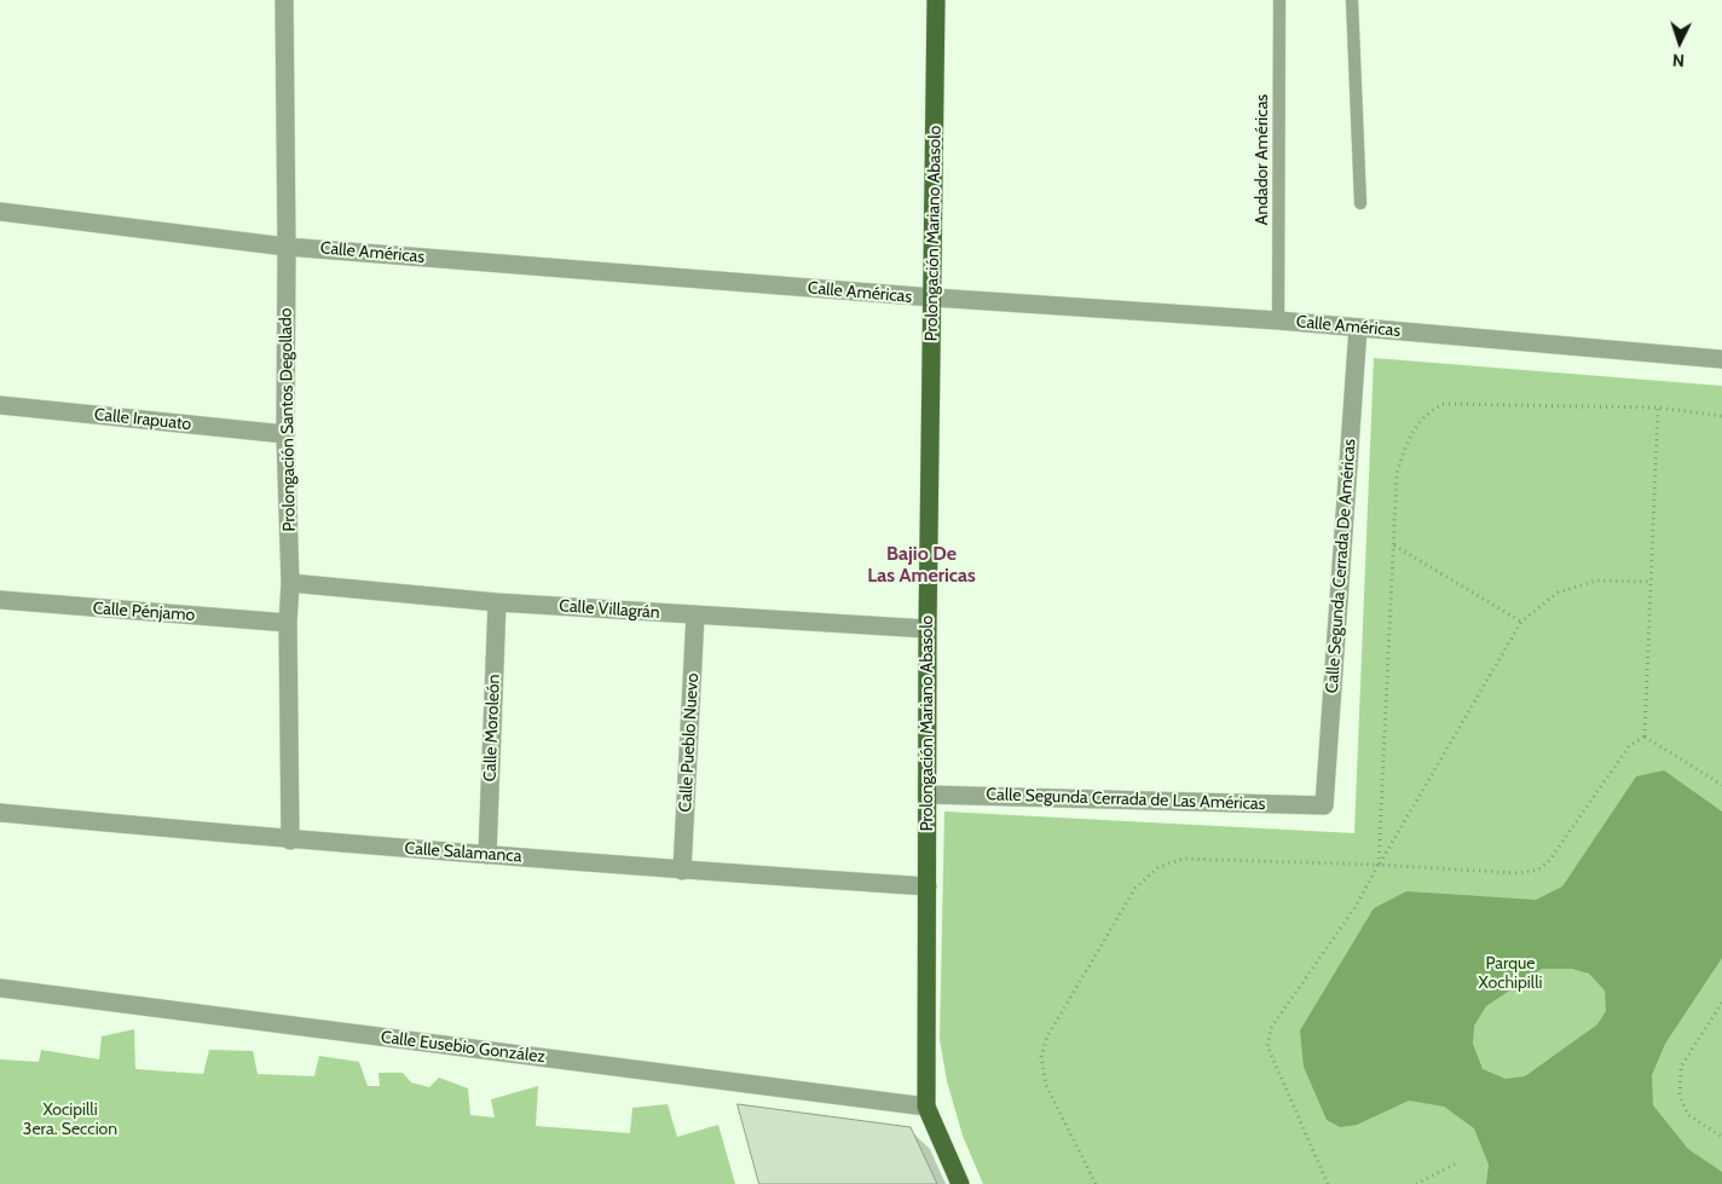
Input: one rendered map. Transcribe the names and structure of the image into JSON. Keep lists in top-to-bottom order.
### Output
{
  "streets": {
    "main road": ["Prolongación Mariano Abasolo"],
    "street": [
      "Calle Américas",
      "Calle Irapuato",
      "Prolongación Santos Degollado",
      "Calle Segunda Cerrada De Américas",
      "Calle Villagrán",
      "Calle Pénjamo",
      "Calle Moroleón",
      "Calle Pueblo Nuevo",
      "Calle Segunda Cerrada de Las Américas",
      "Calle Salamanca",
      "Calle Eusebio González"
    ],
    "lane": ["Andador Américas"]
  },
  "crossings": [
    ["Andador Américas", "Calle Américas"],
    ["Prolongación Mariano Abasolo", "Calle Américas"],
    ["Prolongación Mariano Abasolo", "Calle Villagrán"],
    ["Prolongación Mariano Abasolo", "Calle Segunda Cerrada de Las Américas"],
    ["Prolongación Mariano Abasolo", "Calle Salamanca"],
    ["Prolongación Mariano Abasolo", "Calle Eusebio González"],
    ["Calle Américas", "Prolongación Santos Degollado"],
    ["Calle Américas", "Calle Segunda Cerrada De Américas"],
    ["Calle Irapuato", "Prolongación Santos Degollado"],
    ["Prolongación Santos Degollado", "Calle Villagrán"],
    ["Prolongación Santos Degollado", "Calle Pénjamo"],
    ["Prolongación Santos Degollado", "Calle Salamanca"],
    ["Calle Segunda Cerrada De Américas", "Calle Segunda Cerrada de Las Américas"],
    ["Calle Villagrán", "Calle Moroleón"],
    ["Calle Villagrán", "Calle Pueblo Nuevo"],
    ["Calle Moroleón", "Calle Salamanca"],
    ["Calle Pueblo Nuevo", "Calle Salamanca"]
  ],
  "districts": ["Bajio De Las Americas"],
  "parks": ["Parque Xochipilli", "Xocipilli 3era. Seccion"],
  "north": "bottom"
}
